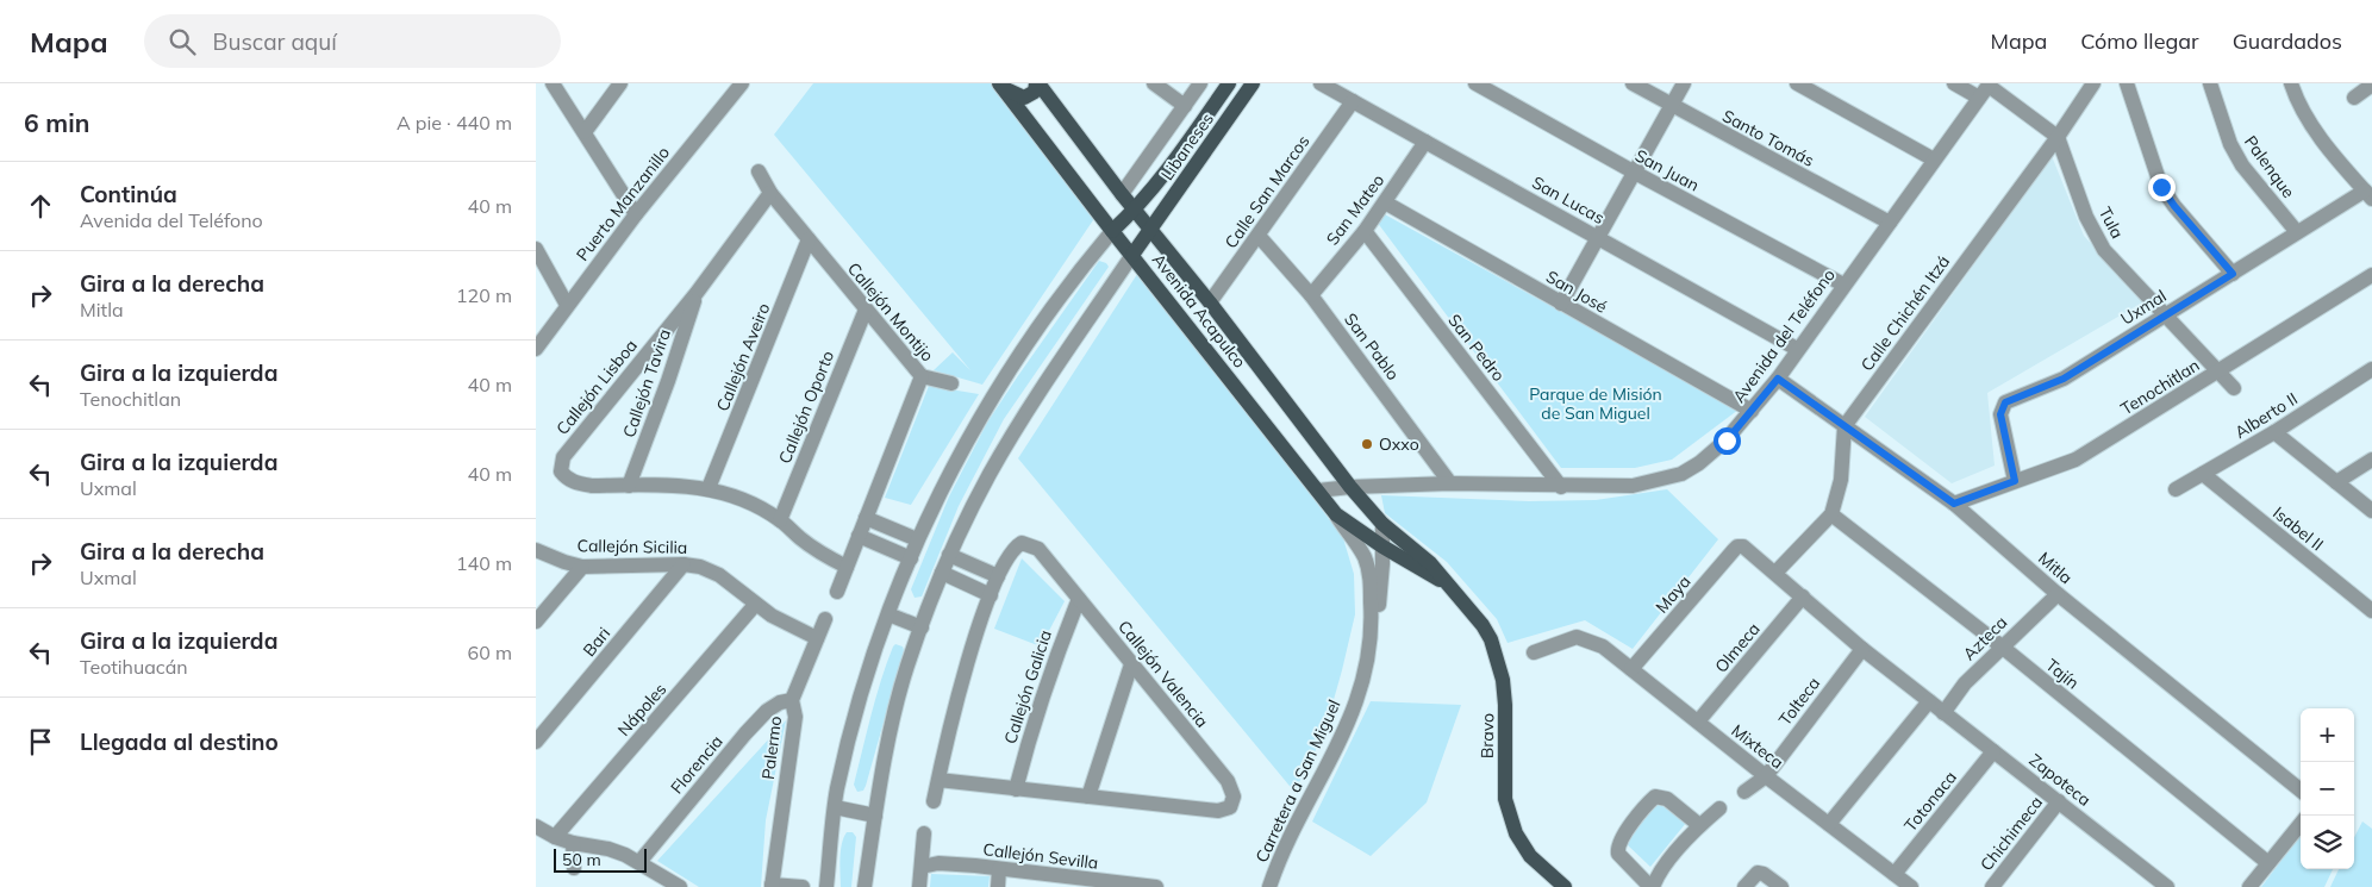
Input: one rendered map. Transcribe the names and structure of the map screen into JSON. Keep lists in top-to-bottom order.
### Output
{
  "streets": {
    "main road": ["Libaneses", "Avenida Acapulco", "Bravo"],
    "street": [
      "Santo Tomás",
      "Palenque",
      "San Juan",
      "Calle San Marcos",
      "San Lucas",
      "Puerto Manzanillo",
      "San Mateo",
      "Tula",
      "San José",
      "Uxmal",
      "Callejón Montijo",
      "Calle Chichén Itzá",
      "Avenida del Teléfono",
      "San Pablo",
      "San Pedro",
      "Callejón Aveiro",
      "Callejón Tavira",
      "Callejón Lisboa",
      "Tenochitlan",
      "Callejón Oporto",
      "Alberto II",
      "Isabel II",
      "Callejón Sicilia",
      "Mitla",
      "Maya",
      "Azteca",
      "Bari",
      "Olmeca",
      "Callejón Valencia",
      "Tajín",
      "Callejón Galicia",
      "Tolteca",
      "Nápoles",
      "Mixteca",
      "Palermo",
      "Florencia",
      "Zapoteca",
      "Carretera a San Miguel",
      "Totonaca",
      "Chichimeca",
      "Callejón Sevilla"
    ]
  },
  "crossings": [
    ["Santo Tomás", "Avenida del Teléfono"],
    ["Libaneses", "Avenida Acapulco"],
    ["Palenque", "Uxmal"],
    ["San Juan", "Avenida del Teléfono"],
    ["Calle San Marcos", "San Lucas"],
    ["Calle San Marcos", "Avenida Acapulco"],
    ["Calle San Marcos", "San Pablo"],
    ["San Lucas", "San Mateo"],
    ["San Lucas", "Avenida del Teléfono"],
    ["San Mateo", "San José"],
    ["San Mateo", "San Pablo"],
    ["San Mateo", "San Pedro"],
    ["Tula", "Uxmal"],
    ["Tula", "Calle Chichén Itzá"],
    ["Tula", "Tenochitlan"],
    ["San José", "Avenida del Teléfono"],
    ["Uxmal", "Tenochitlan"],
    ["Avenida Acapulco", "Avenida del Teléfono"],
    ["Avenida Acapulco", "Bravo"],
    ["Avenida Acapulco", "Carretera a San Miguel"],
    ["Callejón Montijo", "Callejón Aveiro"],
    ["Callejón Montijo", "Callejón Lisboa"],
    ["Callejón Montijo", "Callejón Oporto"],
    ["Calle Chichén Itzá", "Mitla"],
    ["Avenida del Teléfono", "San Pablo"],
    ["Avenida del Teléfono", "San Pedro"],
    ["Avenida del Teléfono", "Mitla"],
    ["Callejón Aveiro", "Callejón Lisboa"],
    ["Callejón Tavira", "Callejón Lisboa"],
    ["Callejón Lisboa", "Callejón Oporto"],
    ["Tenochitlan", "Mitla"],
    ["Alberto II", "Isabel II"],
    ["Callejón Sicilia", "Bari"],
    ["Callejón Sicilia", "Nápoles"],
    ["Callejón Sicilia", "Palermo"],
    ["Mitla", "Azteca"],
    ["Maya", "Mixteca"],
    ["Maya", "Zapoteca"],
    ["Azteca", "Tajín"],
    ["Azteca", "Zapoteca"],
    ["Olmeca", "Mixteca"],
    ["Olmeca", "Zapoteca"],
    ["Callejón Valencia", "Callejón Galicia"],
    ["Tolteca", "Mixteca"],
    ["Tolteca", "Zapoteca"],
    ["Bravo", "Carretera a San Miguel"],
    ["Mixteca", "Totonaca"],
    ["Palermo", "Florencia"],
    ["Zapoteca", "Totonaca"],
    ["Zapoteca", "Chichimeca"]
  ],
  "parks": ["Parque de Misión de San Miguel"],
  "places": ["Oxxo"],
  "scale_bar": "50 m",
  "page": {
    "header": "Mapa",
    "search": "Buscar aquí",
    "nav": ["Mapa", "Cómo llegar", "Guardados"],
    "heading": ["6 min", "A pie · 440 m"],
    "list": [
      ["Continúa", "Avenida del Teléfono", "40 m"],
      ["Gira a la derecha", "Mitla", "120 m"],
      ["Gira a la izquierda", "Tenochitlan", "40 m"],
      ["Gira a la izquierda", "Uxmal", "40 m"],
      ["Gira a la derecha", "Uxmal", "140 m"],
      ["Gira a la izquierda", "Teotihuacán", "60 m"],
      "Llegada al destino"
    ],
    "map_buttons": ["+", "−"],
    "scale": "50 m"
  }
}
